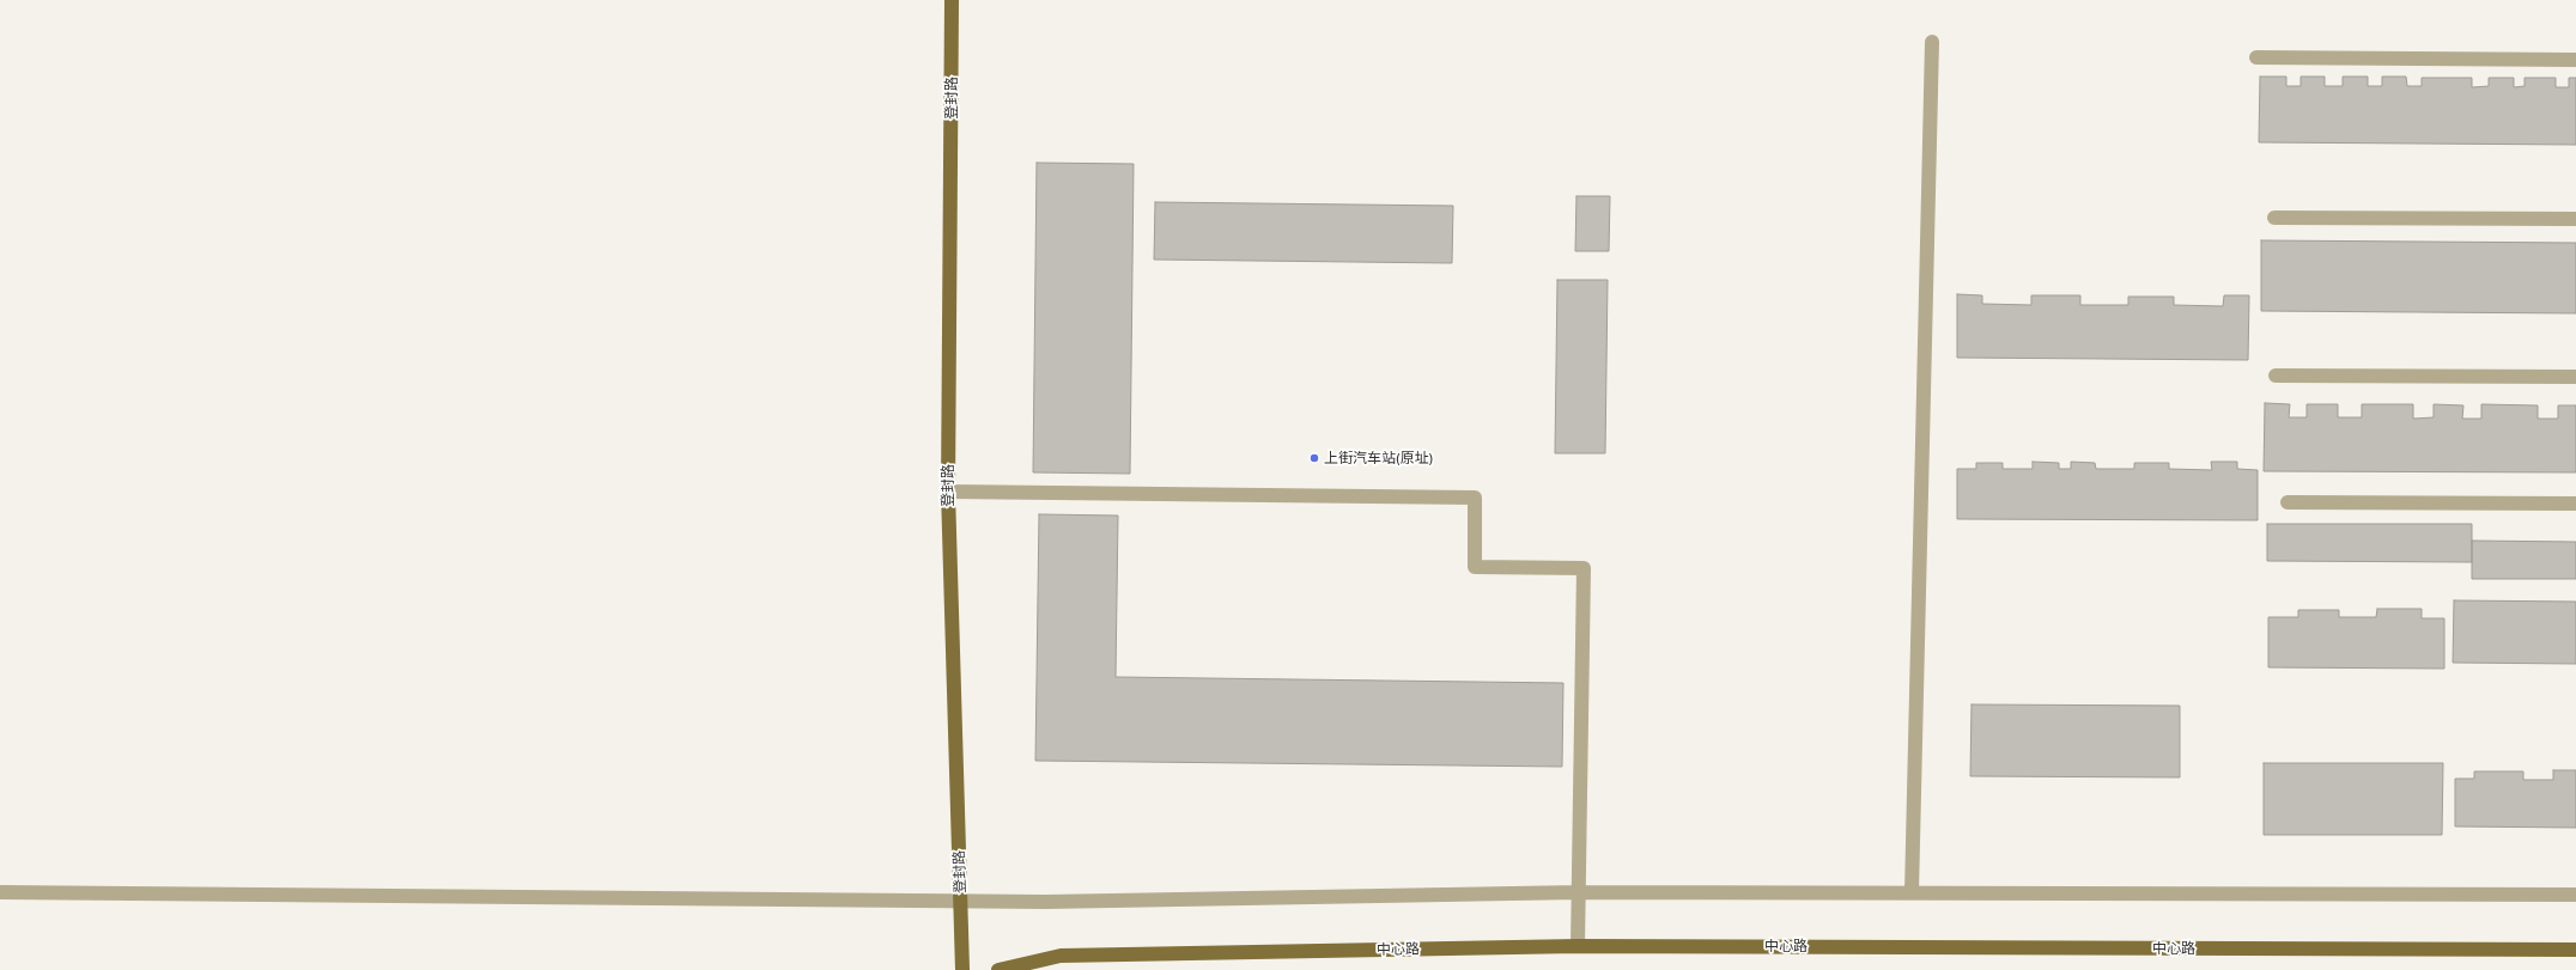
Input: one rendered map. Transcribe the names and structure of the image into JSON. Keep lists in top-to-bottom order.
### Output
{
  "streets": {
    "main road": ["登封路", "中心路"]
  },
  "places": ["上街汽车站(原址)"]
}
